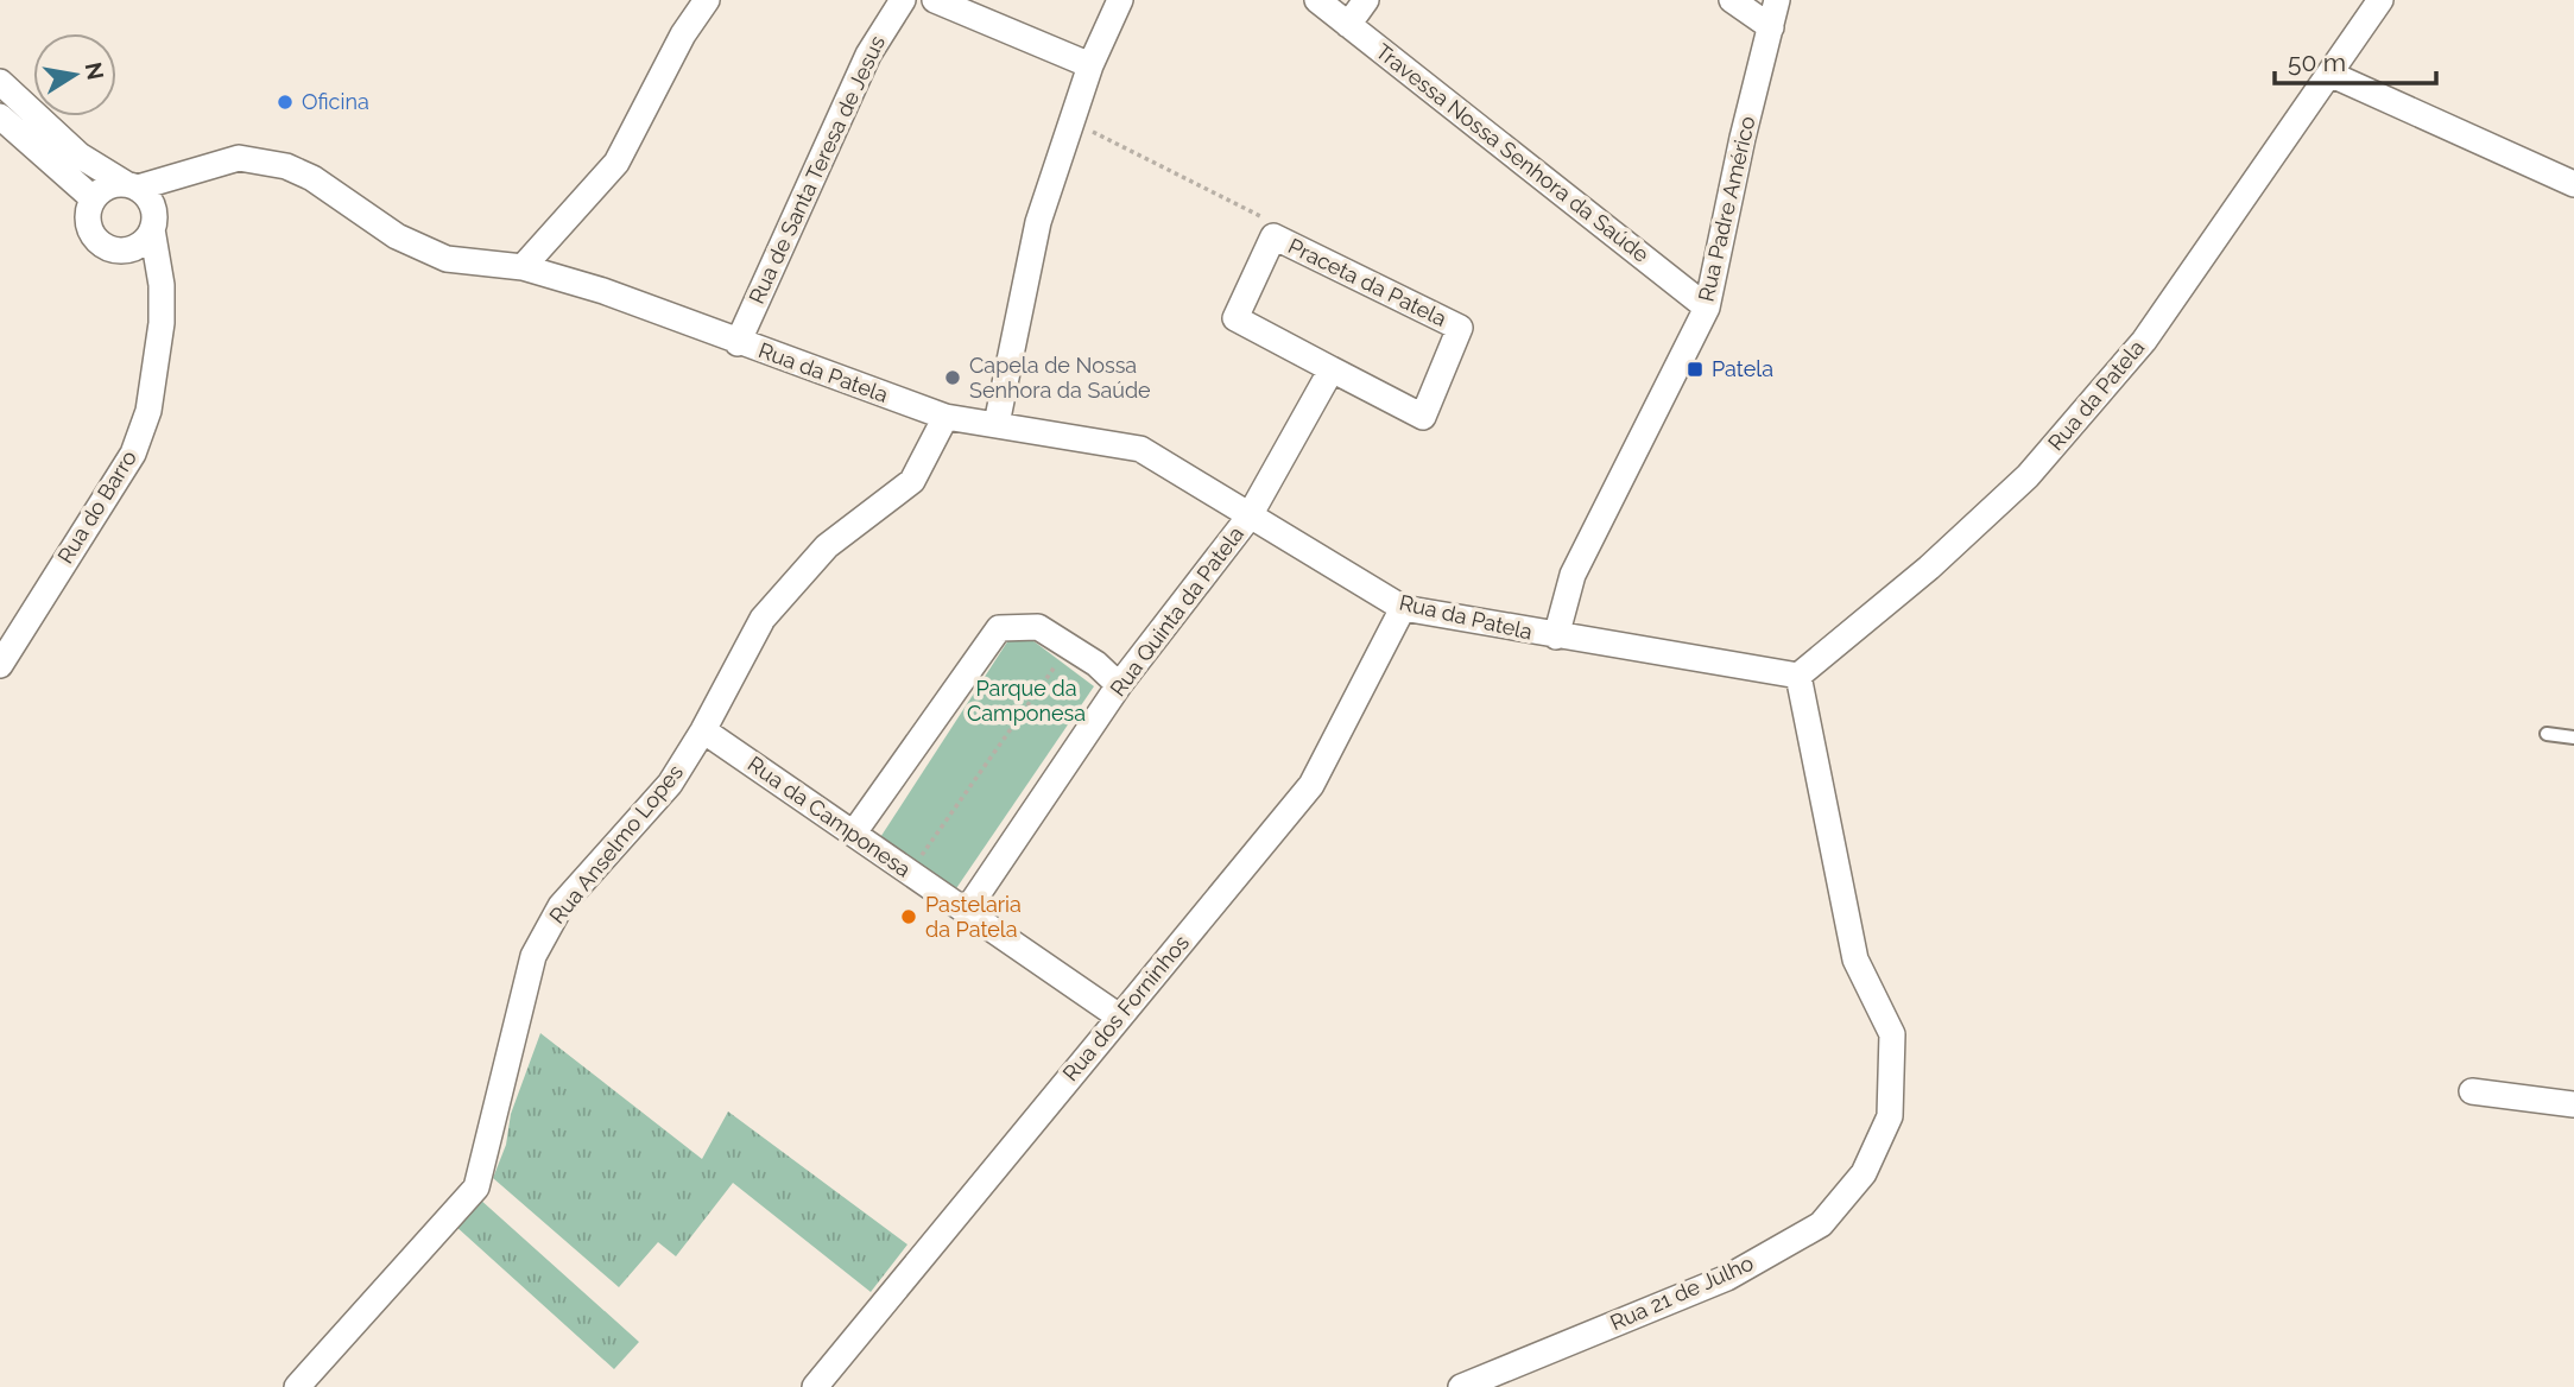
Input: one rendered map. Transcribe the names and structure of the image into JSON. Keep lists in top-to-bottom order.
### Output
{
  "streets": {
    "street": [
      "Travessa Nossa Senhora da Saúde",
      "Rua de Santa Teresa de Jesus",
      "Rua Padre Américo",
      "Praceta da Patela",
      "Rua da Patela",
      "Rua do Barro",
      "Rua Quinta da Patela",
      "Rua da Camponesa",
      "Rua Anselmo Lopes",
      "Rua dos Forninhos",
      "Rua 21 de Julho"
    ]
  },
  "crossings": [
    ["Travessa Nossa Senhora da Saúde", "Rua Padre Américo"],
    ["Rua de Santa Teresa de Jesus", "Rua da Patela"],
    ["Rua Padre Américo", "Rua da Patela"],
    ["Rua da Patela", "Rua do Barro"],
    ["Rua da Patela", "Rua Quinta da Patela"],
    ["Rua da Patela", "Rua Anselmo Lopes"],
    ["Rua da Patela", "Rua dos Forninhos"],
    ["Rua da Patela", "Rua 21 de Julho"],
    ["Rua Quinta da Patela", "Rua da Camponesa"],
    ["Rua da Camponesa", "Rua Anselmo Lopes"],
    ["Rua da Camponesa", "Rua dos Forninhos"]
  ],
  "parks": ["Parque da Camponesa"],
  "places": {
    "other": ["Oficina", "Capela de Nossa Senhora da Saúde", "Pastelaria da Patela"],
    "transit": ["Patela"]
  },
  "scale_bar": "50 m",
  "north": "right"
}
